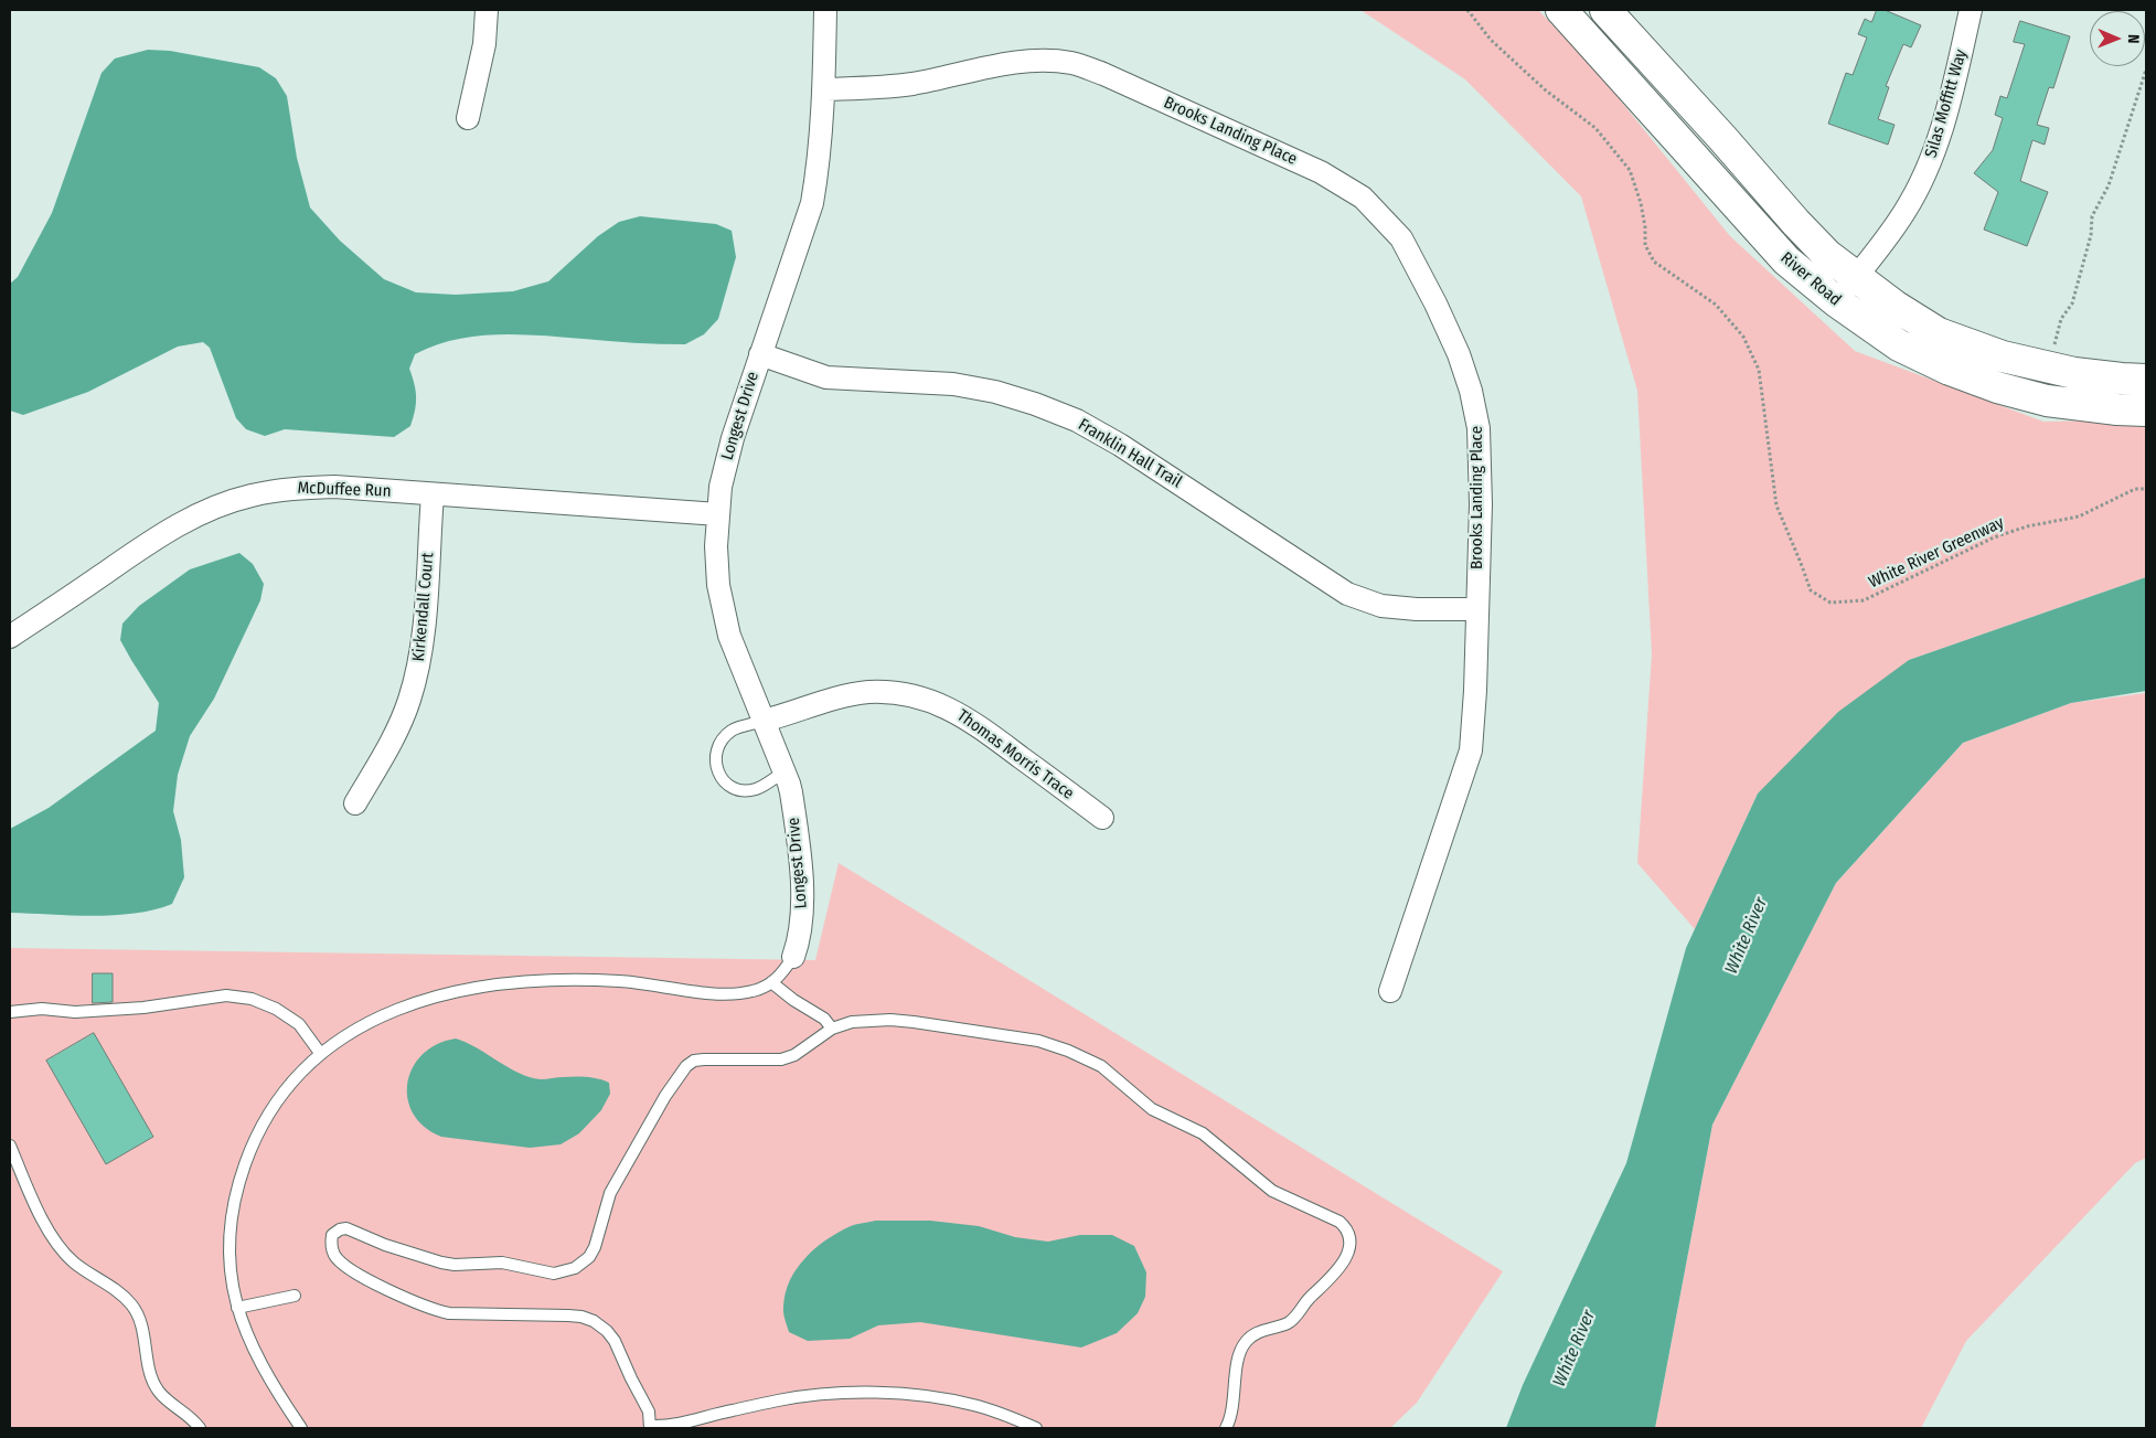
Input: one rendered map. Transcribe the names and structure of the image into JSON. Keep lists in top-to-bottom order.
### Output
{
  "streets": {
    "main road": ["River Road"],
    "street": [
      "Silas Moffitt Way",
      "Brooks Landing Place",
      "Longest Drive",
      "Franklin Hall Trail",
      "McDuffee Run",
      "Kirkendall Court",
      "Thomas Morris Trace"
    ],
    "path": ["White River Greenway"]
  },
  "crossings": [
    ["Silas Moffitt Way", "River Road"],
    ["Brooks Landing Place", "Longest Drive"],
    ["Brooks Landing Place", "Franklin Hall Trail"],
    ["Longest Drive", "Franklin Hall Trail"],
    ["Longest Drive", "McDuffee Run"],
    ["Longest Drive", "Thomas Morris Trace"],
    ["McDuffee Run", "Kirkendall Court"]
  ],
  "water": ["White River"],
  "north": "right"
}
